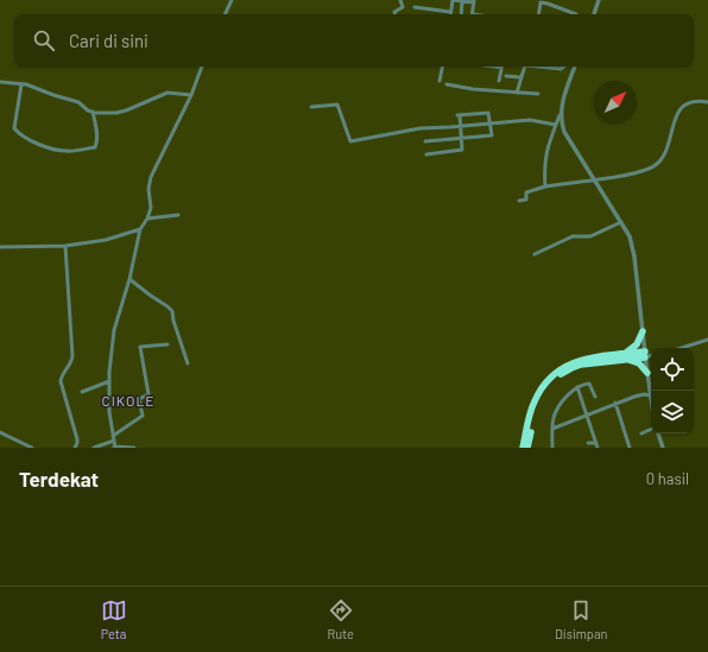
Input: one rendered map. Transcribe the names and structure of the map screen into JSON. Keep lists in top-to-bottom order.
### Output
{
  "districts": ["CIKOLE"],
  "north": "top right",
  "page": {
    "search": "Cari di sini",
    "heading": ["Terdekat", "0 hasil"],
    "nav": ["Peta", "Rute", "Disimpan"]
  }
}
